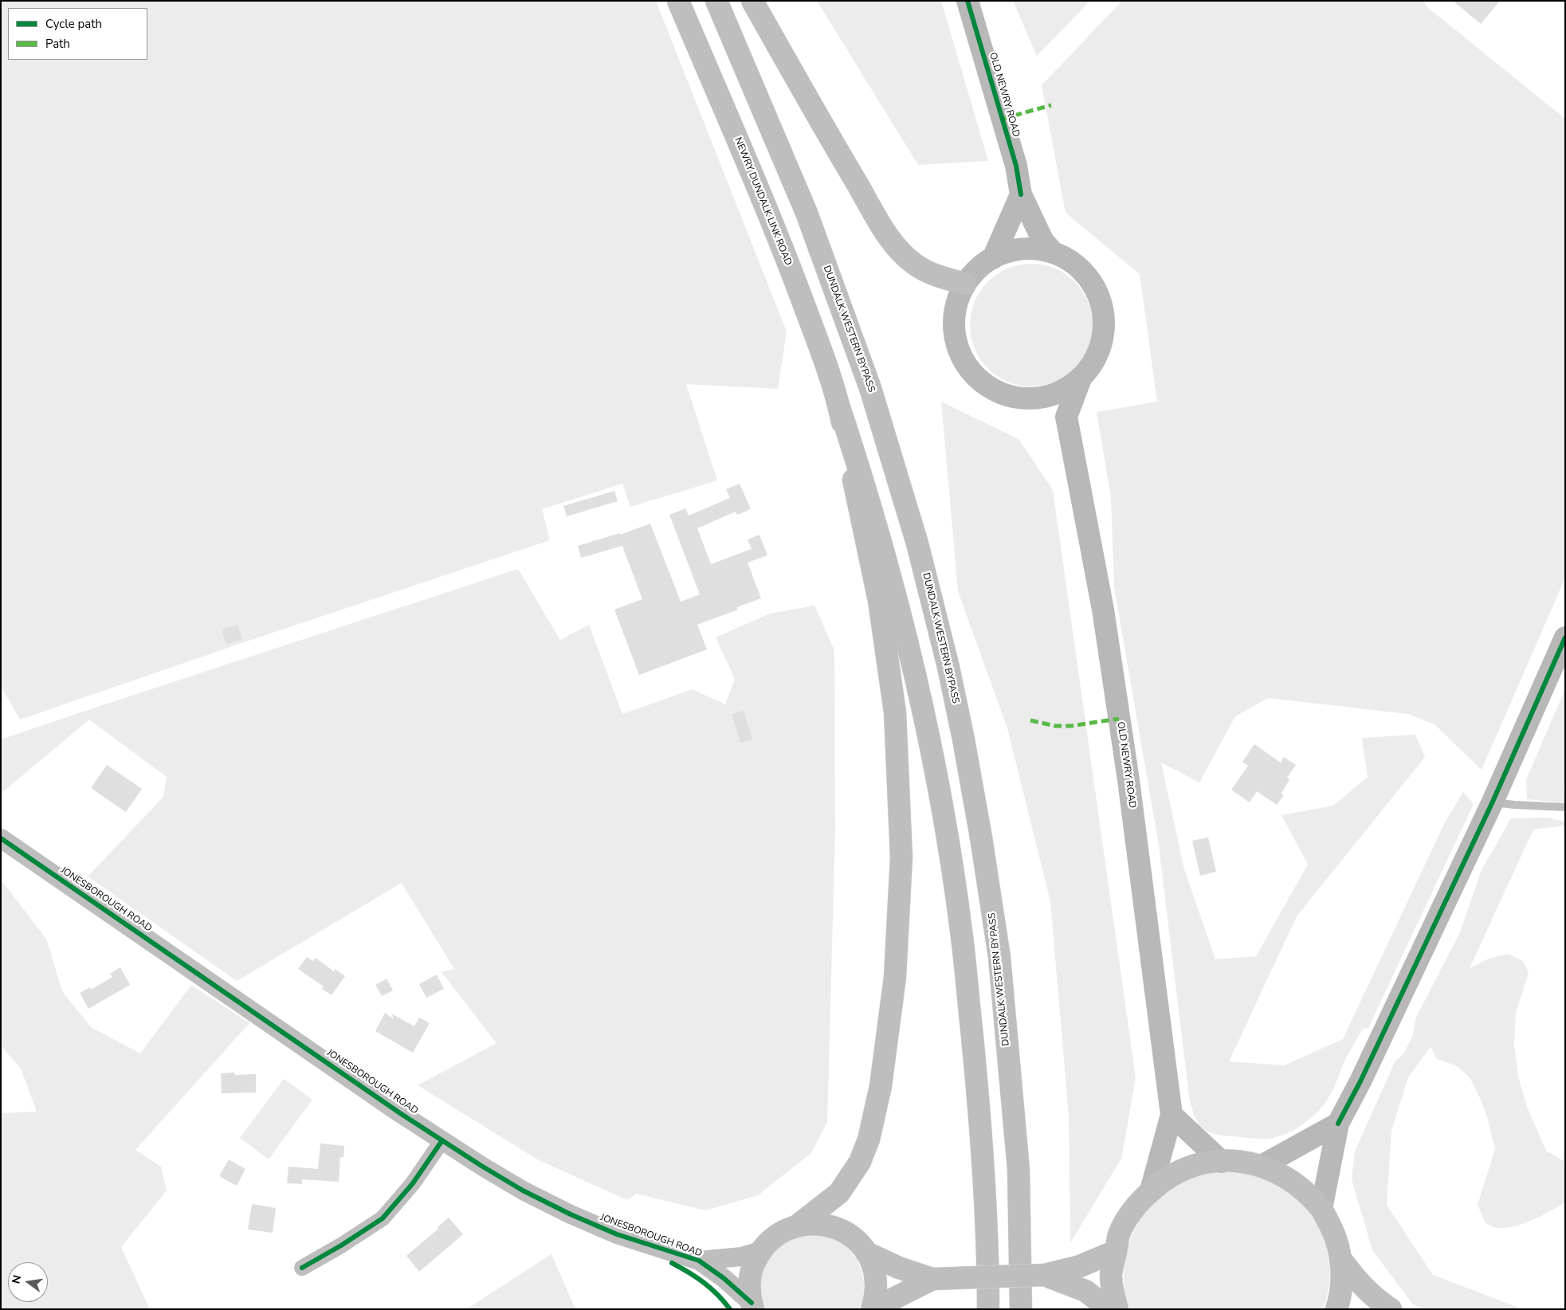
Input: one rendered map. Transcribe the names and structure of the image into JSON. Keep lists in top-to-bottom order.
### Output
{
  "streets": {
    "main road": ["OLD NEWRY ROAD", "NEWRY DUNDALK LINK ROAD", "DUNDALK WESTERN BYPASS"],
    "street": ["JONESBOROUGH ROAD"]
  },
  "legend": ["Cycle path", "Path"],
  "north": "left"
}
